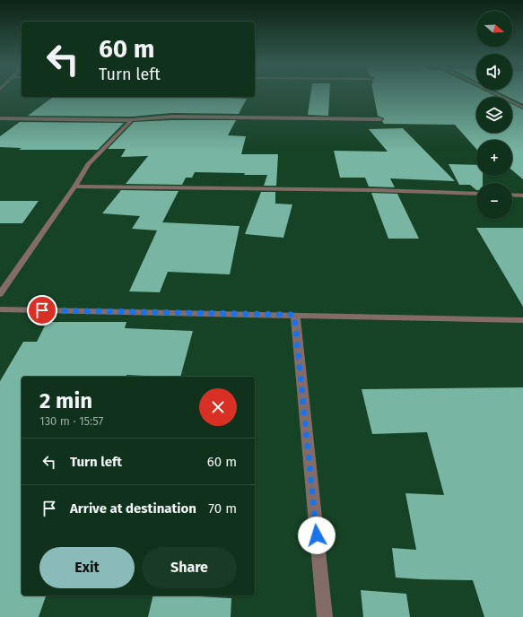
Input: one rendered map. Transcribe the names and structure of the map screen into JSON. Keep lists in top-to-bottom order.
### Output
{
  "north": "right",
  "page": {
    "map_buttons": ["+", "−"],
    "turn": ["60 m", "Turn left"],
    "heading": ["2 min", "130 m · 15:57"],
    "list": [
      {
        "name": "Turn left",
        "value": "60 m"
      },
      {
        "name": "Arrive at destination",
        "value": "70 m"
      }
    ],
    "buttons": ["Exit", "Share"]
  }
}
